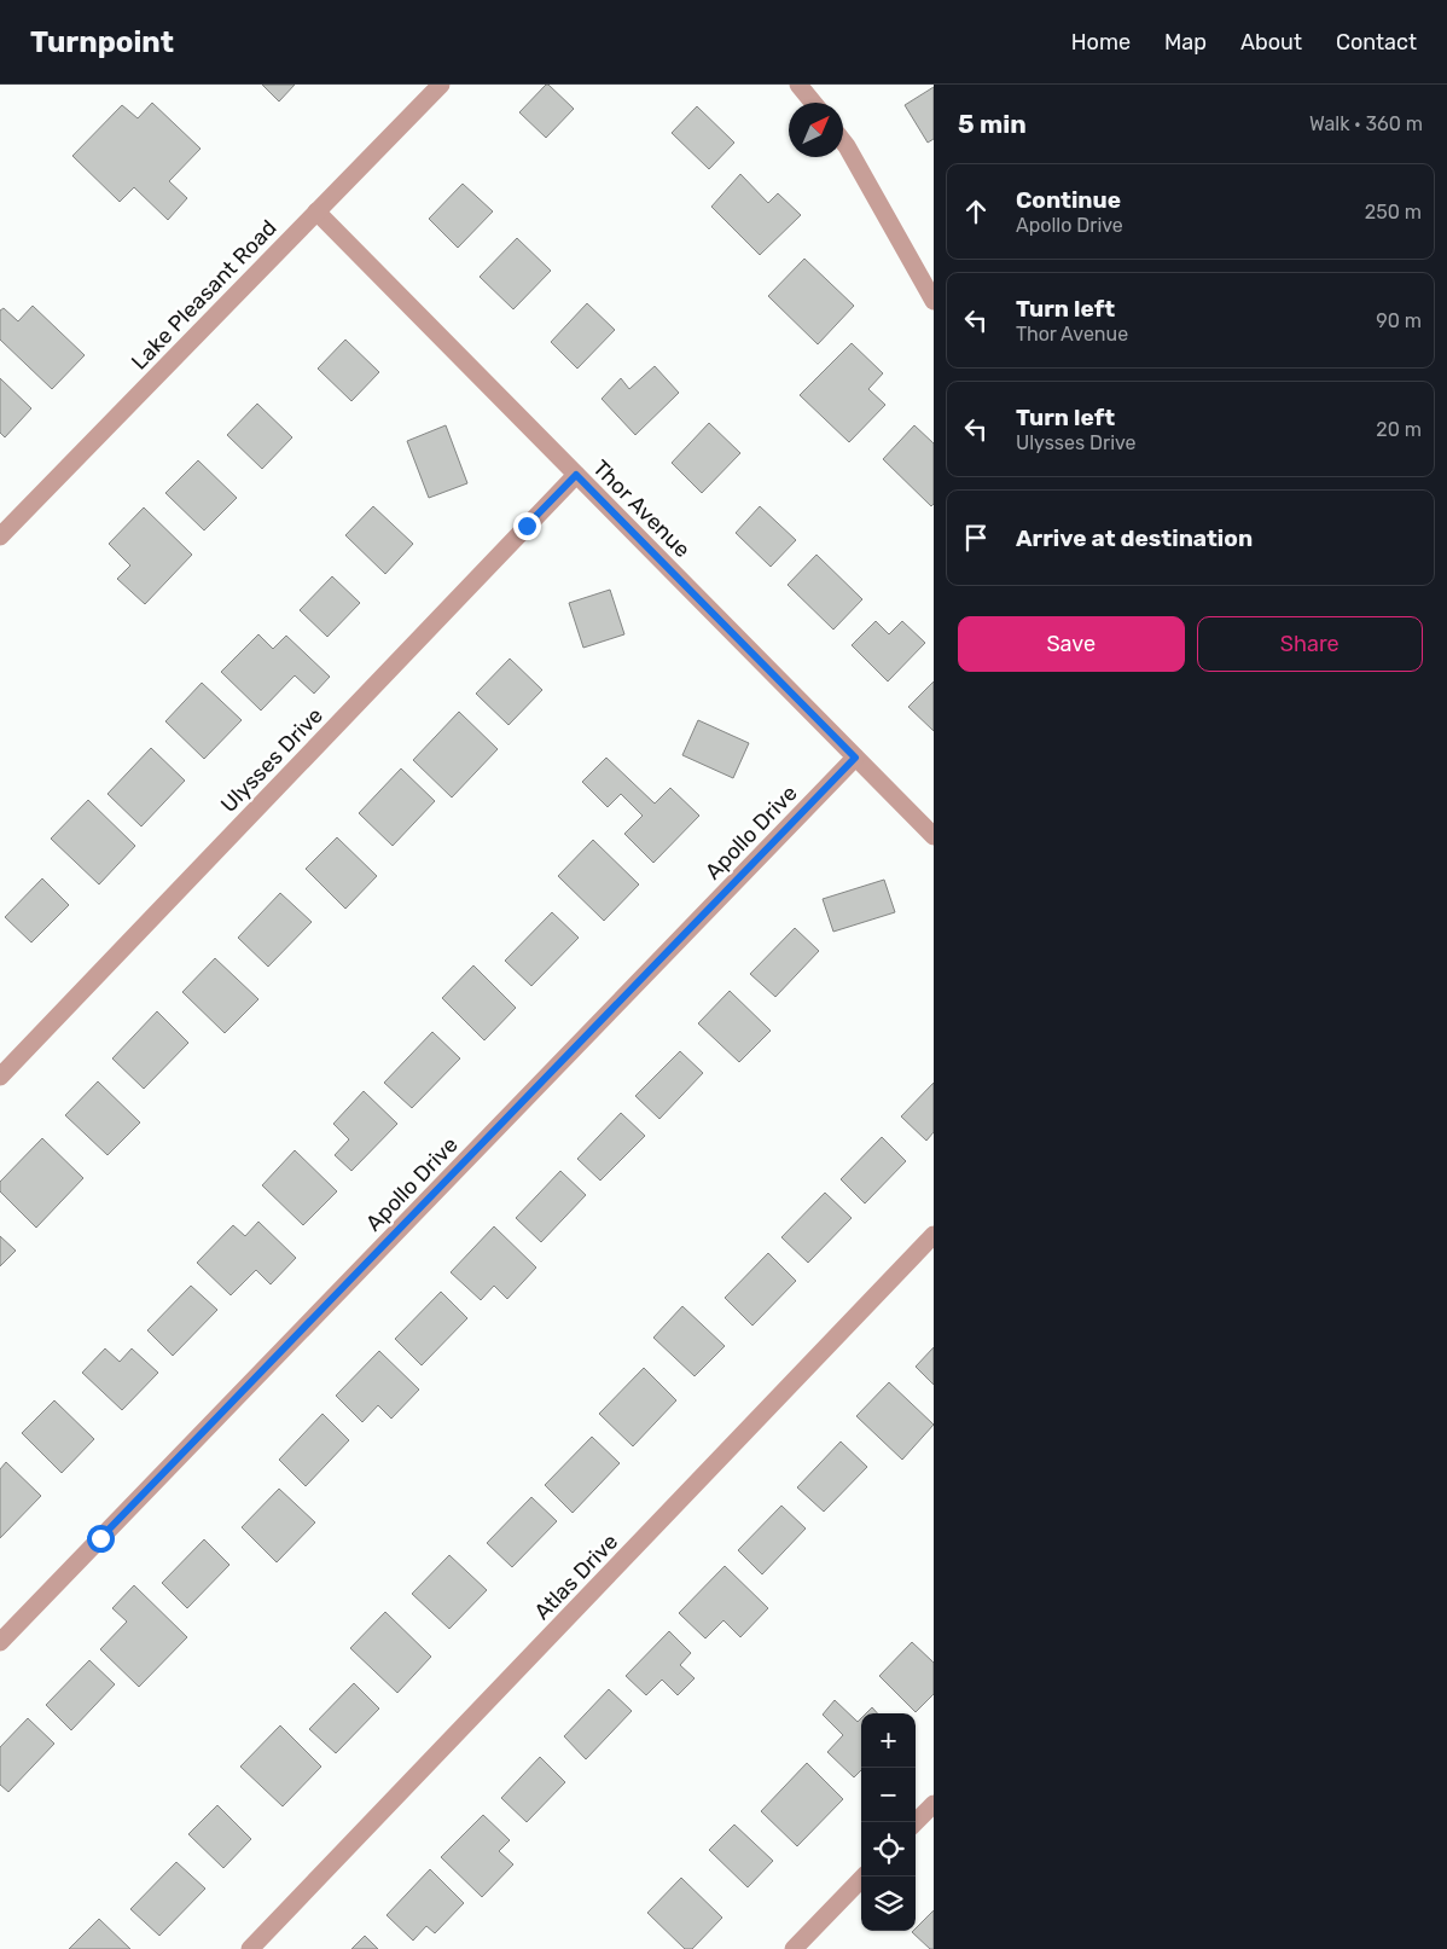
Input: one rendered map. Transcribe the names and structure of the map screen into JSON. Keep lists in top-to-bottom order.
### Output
{
  "streets": {
    "street": [
      "Lake Pleasant Road",
      "Thor Avenue",
      "Ulysses Drive",
      "Apollo Drive",
      "Atlas Drive"
    ]
  },
  "crossings": [
    ["Lake Pleasant Road", "Thor Avenue"],
    ["Thor Avenue", "Ulysses Drive"],
    ["Thor Avenue", "Apollo Drive"]
  ],
  "north": "top right",
  "page": {
    "header": "Turnpoint",
    "nav": [
      "Home",
      "Map",
      "About",
      "Contact"
    ],
    "heading": ["5 min", "Walk · 360 m"],
    "list": [
      ["Continue", "Apollo Drive", "250 m"],
      ["Turn left", "Thor Avenue", "90 m"],
      ["Turn left", "Ulysses Drive", "20 m"],
      "Arrive at destination"
    ],
    "buttons": ["Save", "Share"],
    "map_buttons": ["+", "−"]
  }
}
